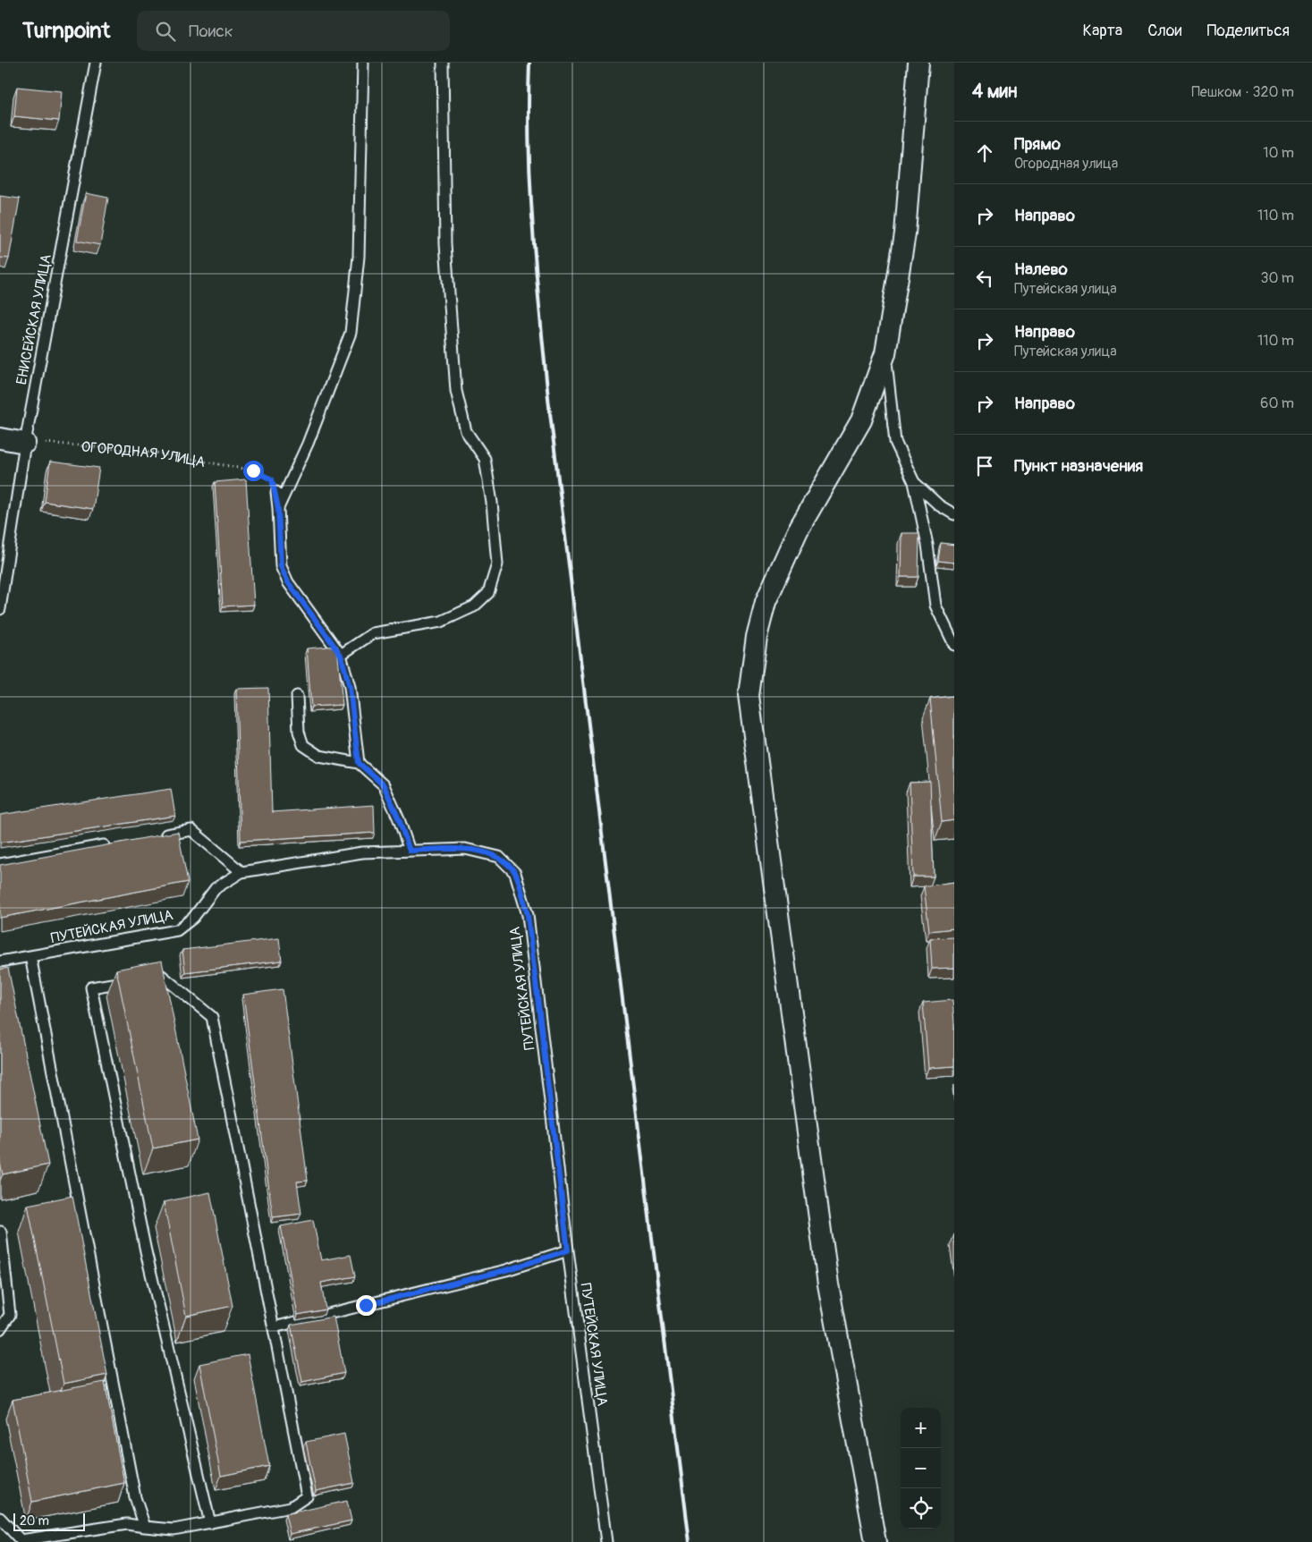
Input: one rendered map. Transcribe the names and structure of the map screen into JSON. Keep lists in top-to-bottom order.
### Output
{
  "streets": {
    "lane": ["ЕНИСЕЙСКАЯ УЛИЦА", "ПУТЕЙСКАЯ УЛИЦА"],
    "path": ["ОГОРОДНАЯ УЛИЦА"]
  },
  "crossings": [
    ["ЕНИСЕЙСКАЯ УЛИЦА", "ОГОРОДНАЯ УЛИЦА"]
  ],
  "scale_bar": "20 m",
  "page": {
    "header": "Turnpoint",
    "search": "Поиск",
    "nav": ["Карта", "Слои", "Поделиться"],
    "heading": ["4 мин", "Пешком · 320 m"],
    "list": [
      ["Прямо", "Огородная улица", "10 m"],
      ["Направо", "110 m"],
      ["Налево", "Путейская улица", "30 m"],
      ["Направо", "Путейская улица", "110 m"],
      ["Направо", "60 m"],
      "Пункт назначения"
    ],
    "map_buttons": ["+", "−"],
    "scale": "20 m"
  }
}
